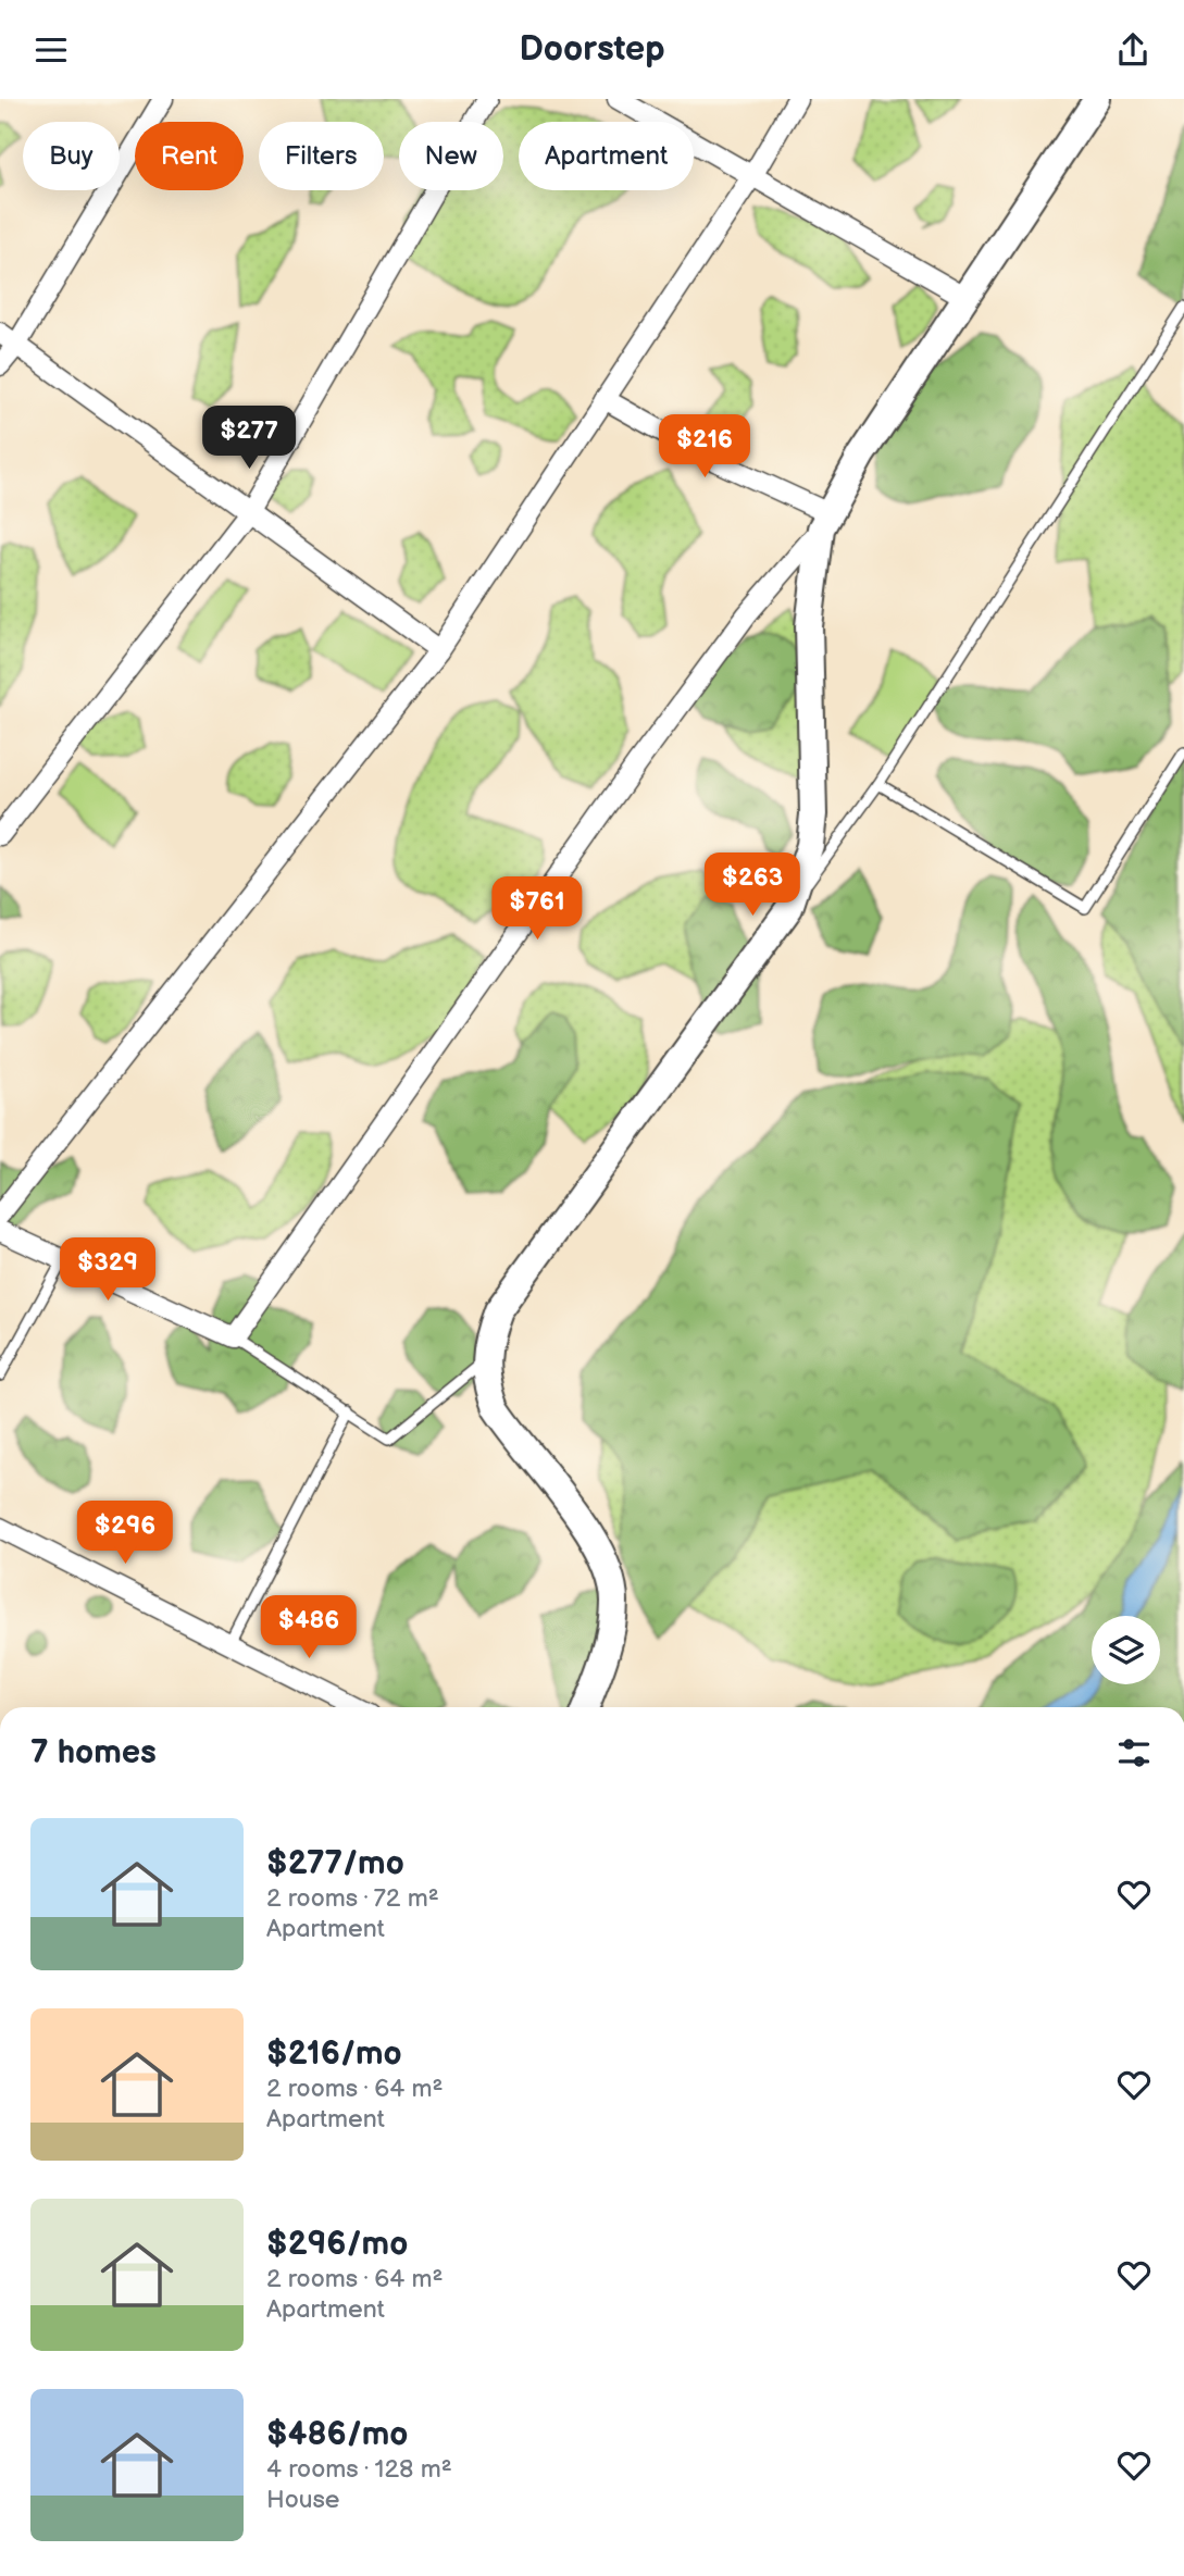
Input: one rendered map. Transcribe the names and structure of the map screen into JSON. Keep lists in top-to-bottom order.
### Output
{
  "page": {
    "header": "Doorstep",
    "chip": [
      "Buy",
      "Rent",
      "Filters",
      "New",
      "Apartment"
    ],
    "price": [
      "$277",
      "$216",
      "$263",
      "$761",
      "$329",
      "$296",
      "$486"
    ],
    "heading": "7 homes",
    "list": [
      {
        "name": "$277/mo",
        "note": "2 rooms · 72 m² · Apartment"
      },
      {
        "name": "$216/mo",
        "note": "2 rooms · 64 m² · Apartment"
      },
      {
        "name": "$296/mo",
        "note": "2 rooms · 64 m² · Apartment"
      },
      {
        "name": "$486/mo",
        "note": "4 rooms · 128 m² · House"
      }
    ]
  }
}
